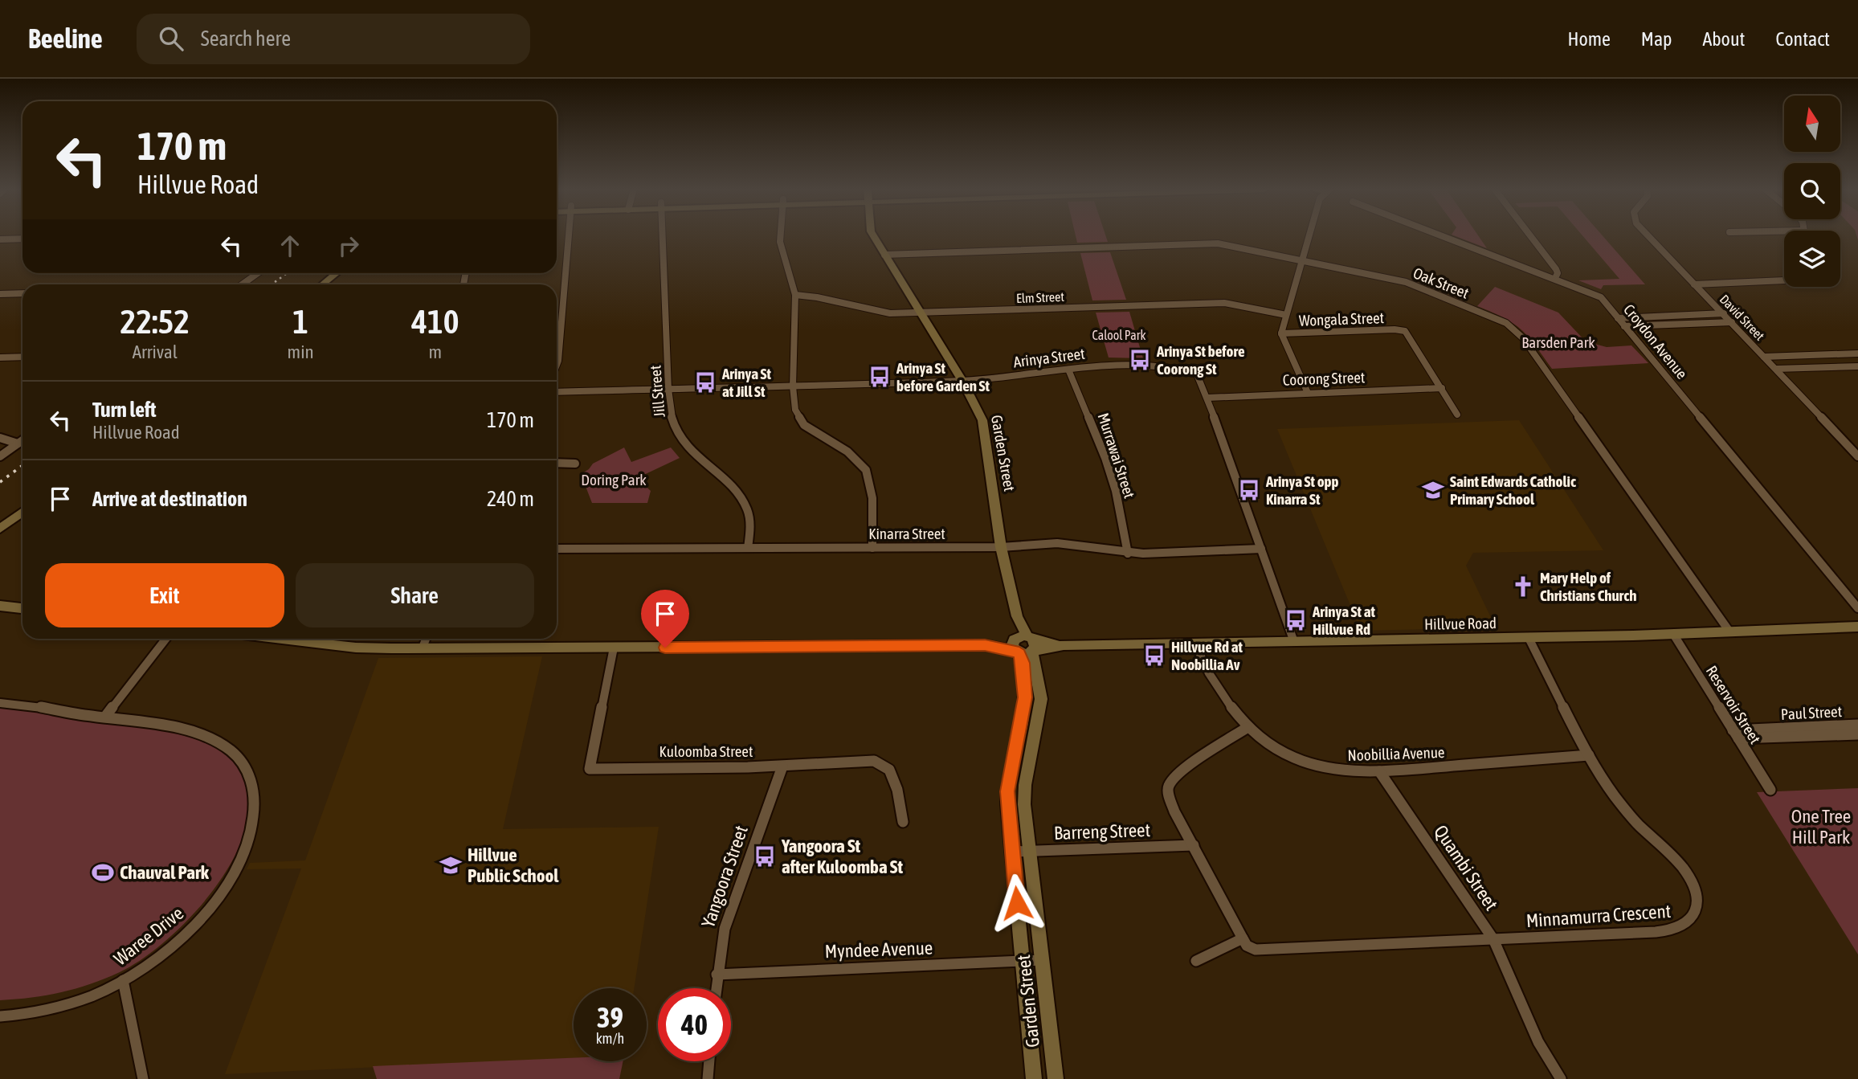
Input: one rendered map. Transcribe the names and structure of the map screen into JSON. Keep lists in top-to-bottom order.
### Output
{
  "streets": {
    "street": [
      "Oak Street",
      "Elm Street",
      "David Street",
      "Wongala Street",
      "Croydon Avenue",
      "Arinya Street",
      "Coorong Street",
      "Jill Street",
      "Garden Street",
      "Murrawai Street",
      "Kinarra Street",
      "Hillvue Road",
      "Reservoir Street",
      "Paul Street",
      "Kuloomba Street",
      "Noobillia Avenue",
      "Barreng Street",
      "Quambi Street",
      "Yangoora Street",
      "Minnamurra Crescent",
      "Waree Drive",
      "Myndee Avenue"
    ]
  },
  "crossings": [
    ["Oak Street", "Garden Street"],
    ["Oak Street", "Hillvue Road"],
    ["Elm Street", "Garden Street"],
    ["Wongala Street", "Coorong Street"],
    ["Arinya Street", "Coorong Street"],
    ["Arinya Street", "Jill Street"],
    ["Arinya Street", "Garden Street"],
    ["Arinya Street", "Murrawai Street"],
    ["Arinya Street", "Kinarra Street"],
    ["Arinya Street", "Hillvue Road"],
    ["Jill Street", "Kinarra Street"],
    ["Garden Street", "Kinarra Street"],
    ["Garden Street", "Hillvue Road"],
    ["Garden Street", "Barreng Street"],
    ["Garden Street", "Myndee Avenue"],
    ["Murrawai Street", "Kinarra Street"],
    ["Hillvue Road", "Reservoir Street"],
    ["Hillvue Road", "Kuloomba Street"],
    ["Hillvue Road", "Noobillia Avenue"],
    ["Hillvue Road", "Minnamurra Crescent"],
    ["Reservoir Street", "Paul Street"],
    ["Kuloomba Street", "Yangoora Street"],
    ["Noobillia Avenue", "Quambi Street"],
    ["Noobillia Avenue", "Minnamurra Crescent"],
    ["Quambi Street", "Minnamurra Crescent"],
    ["Yangoora Street", "Myndee Avenue"]
  ],
  "parks": [
    "Calool Park",
    "Barsden Park",
    "Doring Park",
    "One Tree Hill Park"
  ],
  "places": {
    "bus stop": [
      "Arinya St before Coorong St",
      "Arinya St before Garden St",
      "Arinya St at Jill St",
      "Arinya St opp Kinarra St",
      "Arinya St at Hillvue Rd",
      "Hillvue Rd at Noobillia Av",
      "Yangoora St after Kuloomba St"
    ],
    "school or university": ["Saint Edwards Catholic Primary School", "Hillvue Public School"],
    "church": ["Mary Help of Christians Church"],
    "sports": ["Chauval Park"]
  },
  "north": "top",
  "page": {
    "header": "Beeline",
    "search": "Search here",
    "nav": [
      "Home",
      "Map",
      "About",
      "Contact"
    ],
    "turn": ["170 m", "Hillvue Road"],
    "eta": [
      "22:52",
      "Arrival",
      "1",
      "min",
      "410",
      "m"
    ],
    "list": [
      {
        "name": "Turn left",
        "note": "Hillvue Road",
        "value": "170 m"
      },
      {
        "name": "Arrive at destination",
        "value": "240 m"
      }
    ],
    "buttons": ["Exit", "Share"],
    "speed": "39 km/h",
    "limit": "40"
  }
}
